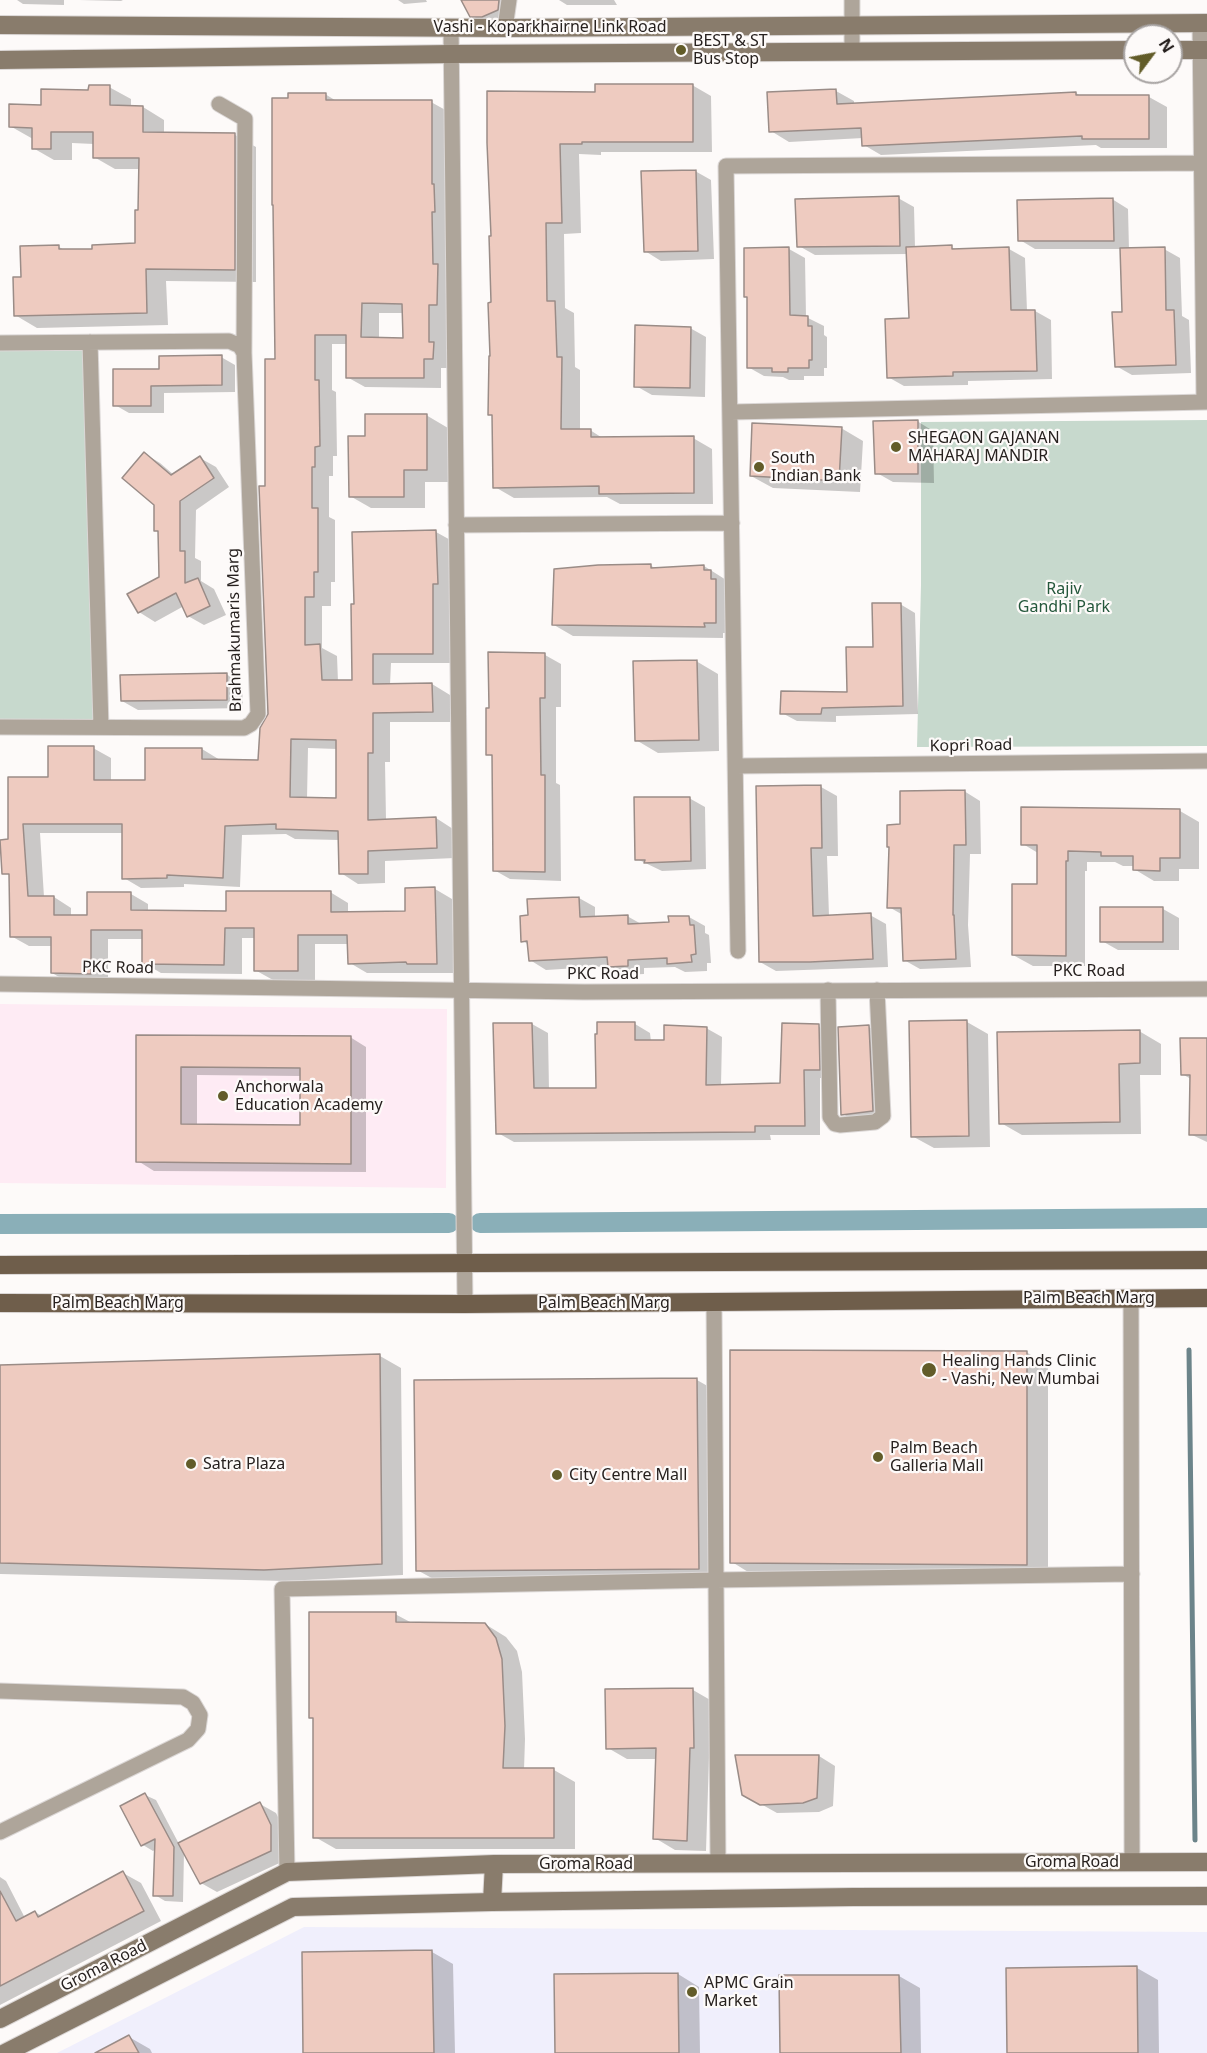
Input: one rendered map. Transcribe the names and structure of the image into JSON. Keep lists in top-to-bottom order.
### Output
{
  "streets": {
    "main road": ["Vashi - Koparkhairne Link Road", "Palm Beach Marg", "Groma Road"],
    "street": ["Brahmakumaris Marg", "Kopri Road", "PKC Road"]
  },
  "parks": ["Rajiv Gandhi Park"],
  "places": [
    "BEST & ST Bus Stop",
    "SHEGAON GAJANAN MAHARAJ MANDIR",
    "South Indian Bank",
    "Anchorwala Education Academy",
    "Healing Hands Clinic - Vashi, New Mumbai",
    "Palm Beach Galleria Mall",
    "Satra Plaza",
    "City Centre Mall",
    "APMC Grain Market"
  ],
  "north": "top right"
}
